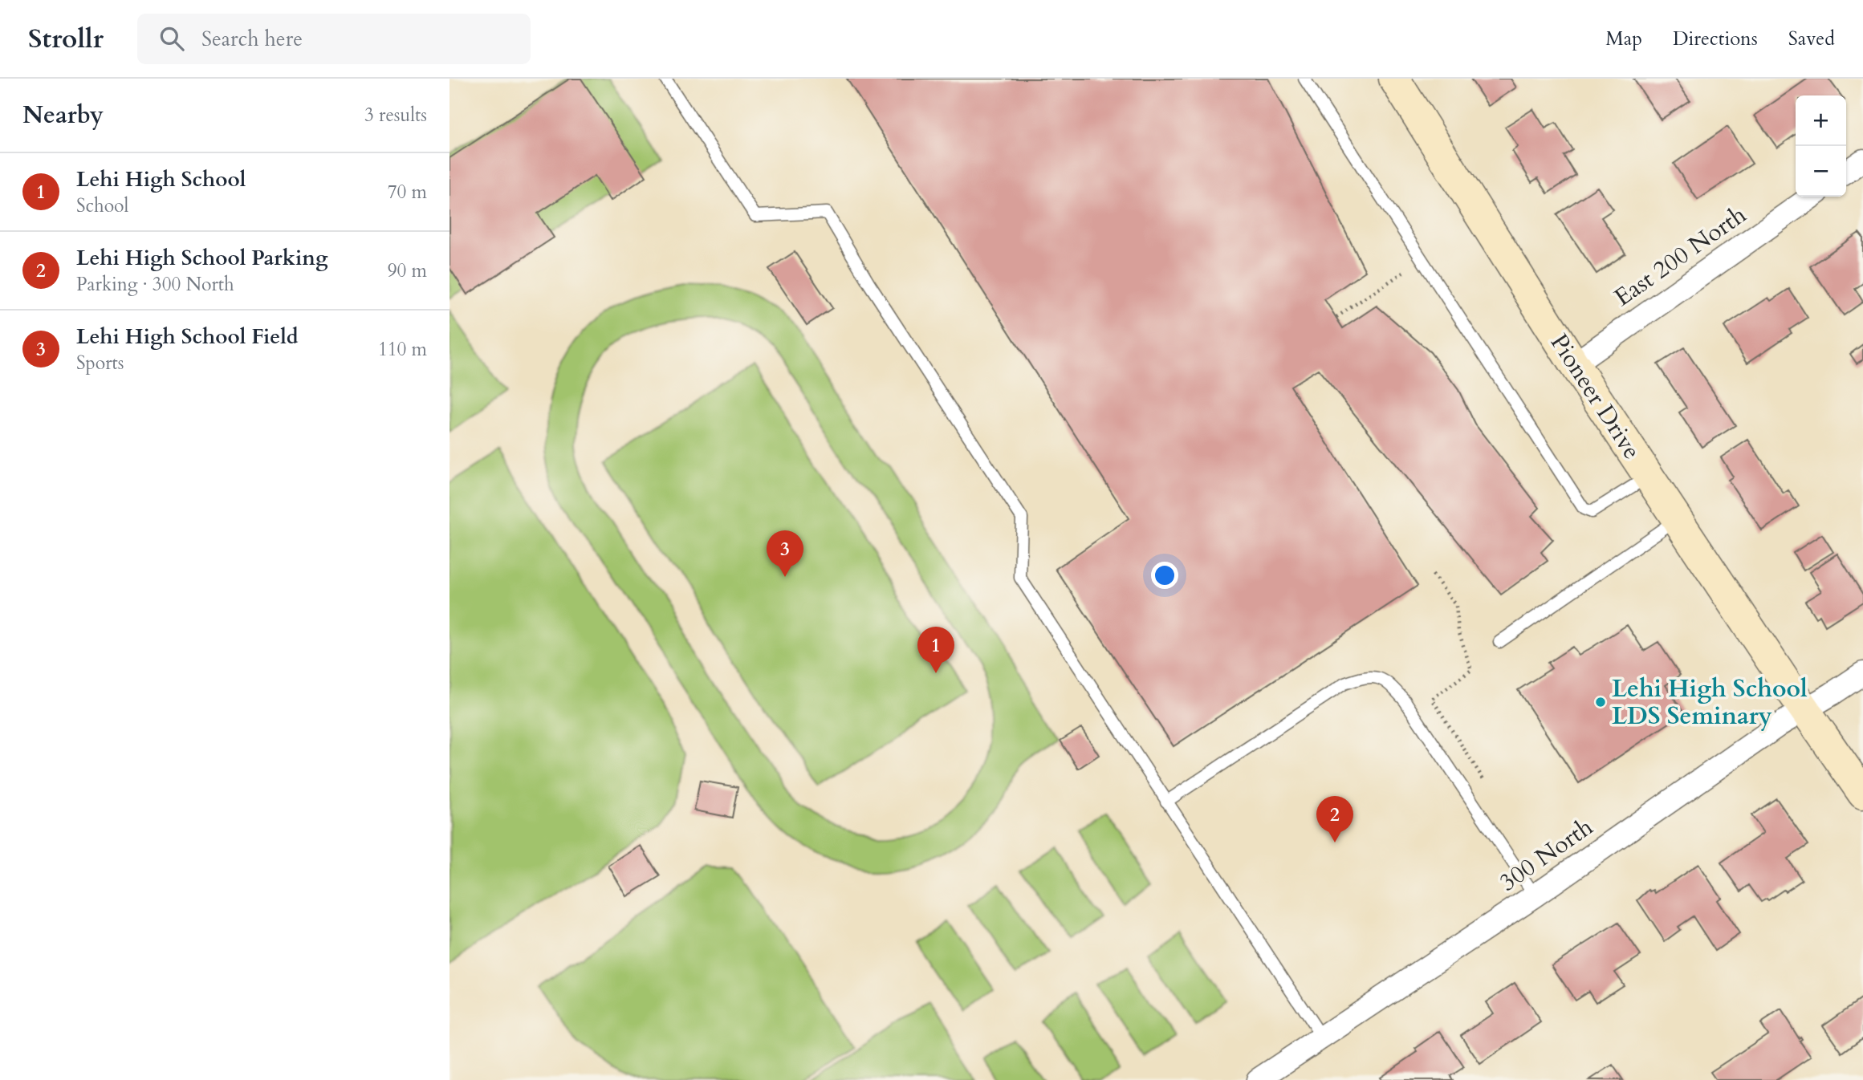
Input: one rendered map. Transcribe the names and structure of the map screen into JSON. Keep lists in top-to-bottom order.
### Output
{
  "streets": {
    "street": ["East 200 North", "Pioneer Drive", "300 North"]
  },
  "crossings": [
    ["East 200 North", "Pioneer Drive"],
    ["Pioneer Drive", "300 North"]
  ],
  "places": ["Lehi High School LDS Seminary"],
  "page": {
    "header": "Strollr",
    "search": "Search here",
    "nav": ["Map", "Directions", "Saved"],
    "heading": ["Nearby", "3 results"],
    "map_buttons": ["+", "−"],
    "list": [
      {
        "mark": "1",
        "name": "Lehi High School",
        "note": "School",
        "value": "70 m"
      },
      {
        "mark": "2",
        "name": "Lehi High School Parking",
        "note": "Parking · 300 North",
        "value": "90 m"
      },
      {
        "mark": "3",
        "name": "Lehi High School Field",
        "note": "Sports",
        "value": "110 m"
      }
    ],
    "pins": ["3", "1", "2"]
  }
}
